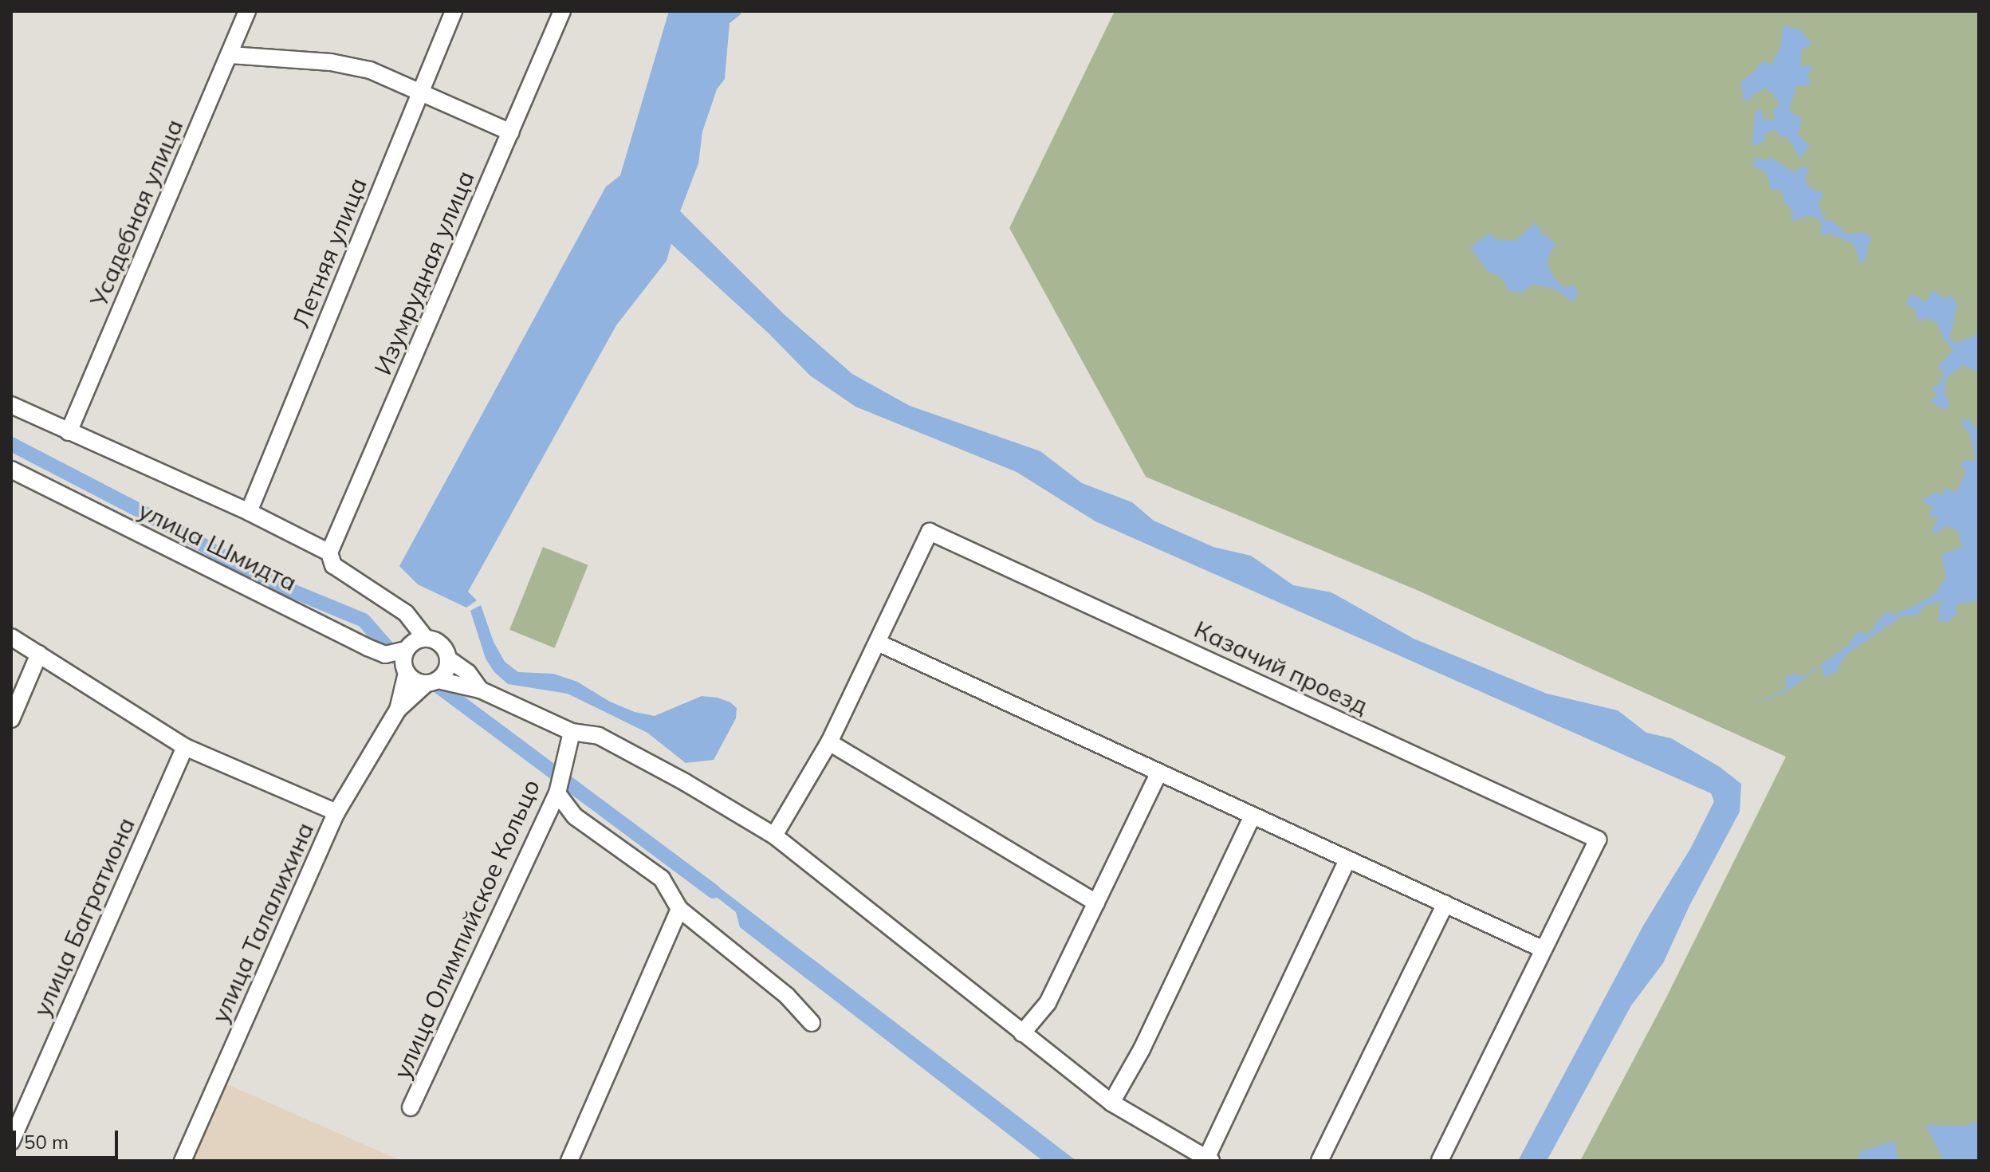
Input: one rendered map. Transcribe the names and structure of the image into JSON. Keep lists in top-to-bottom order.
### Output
{
  "streets": {
    "street": [
      "Усадебная улица",
      "Летняя улица",
      "Изумрудная улица",
      "улица Шмидта",
      "Казачий проезд",
      "улица Багратиона",
      "улица Талалихина",
      "улица Олимпийское Кольцо"
    ]
  },
  "scale_bar": "50 m"
}
